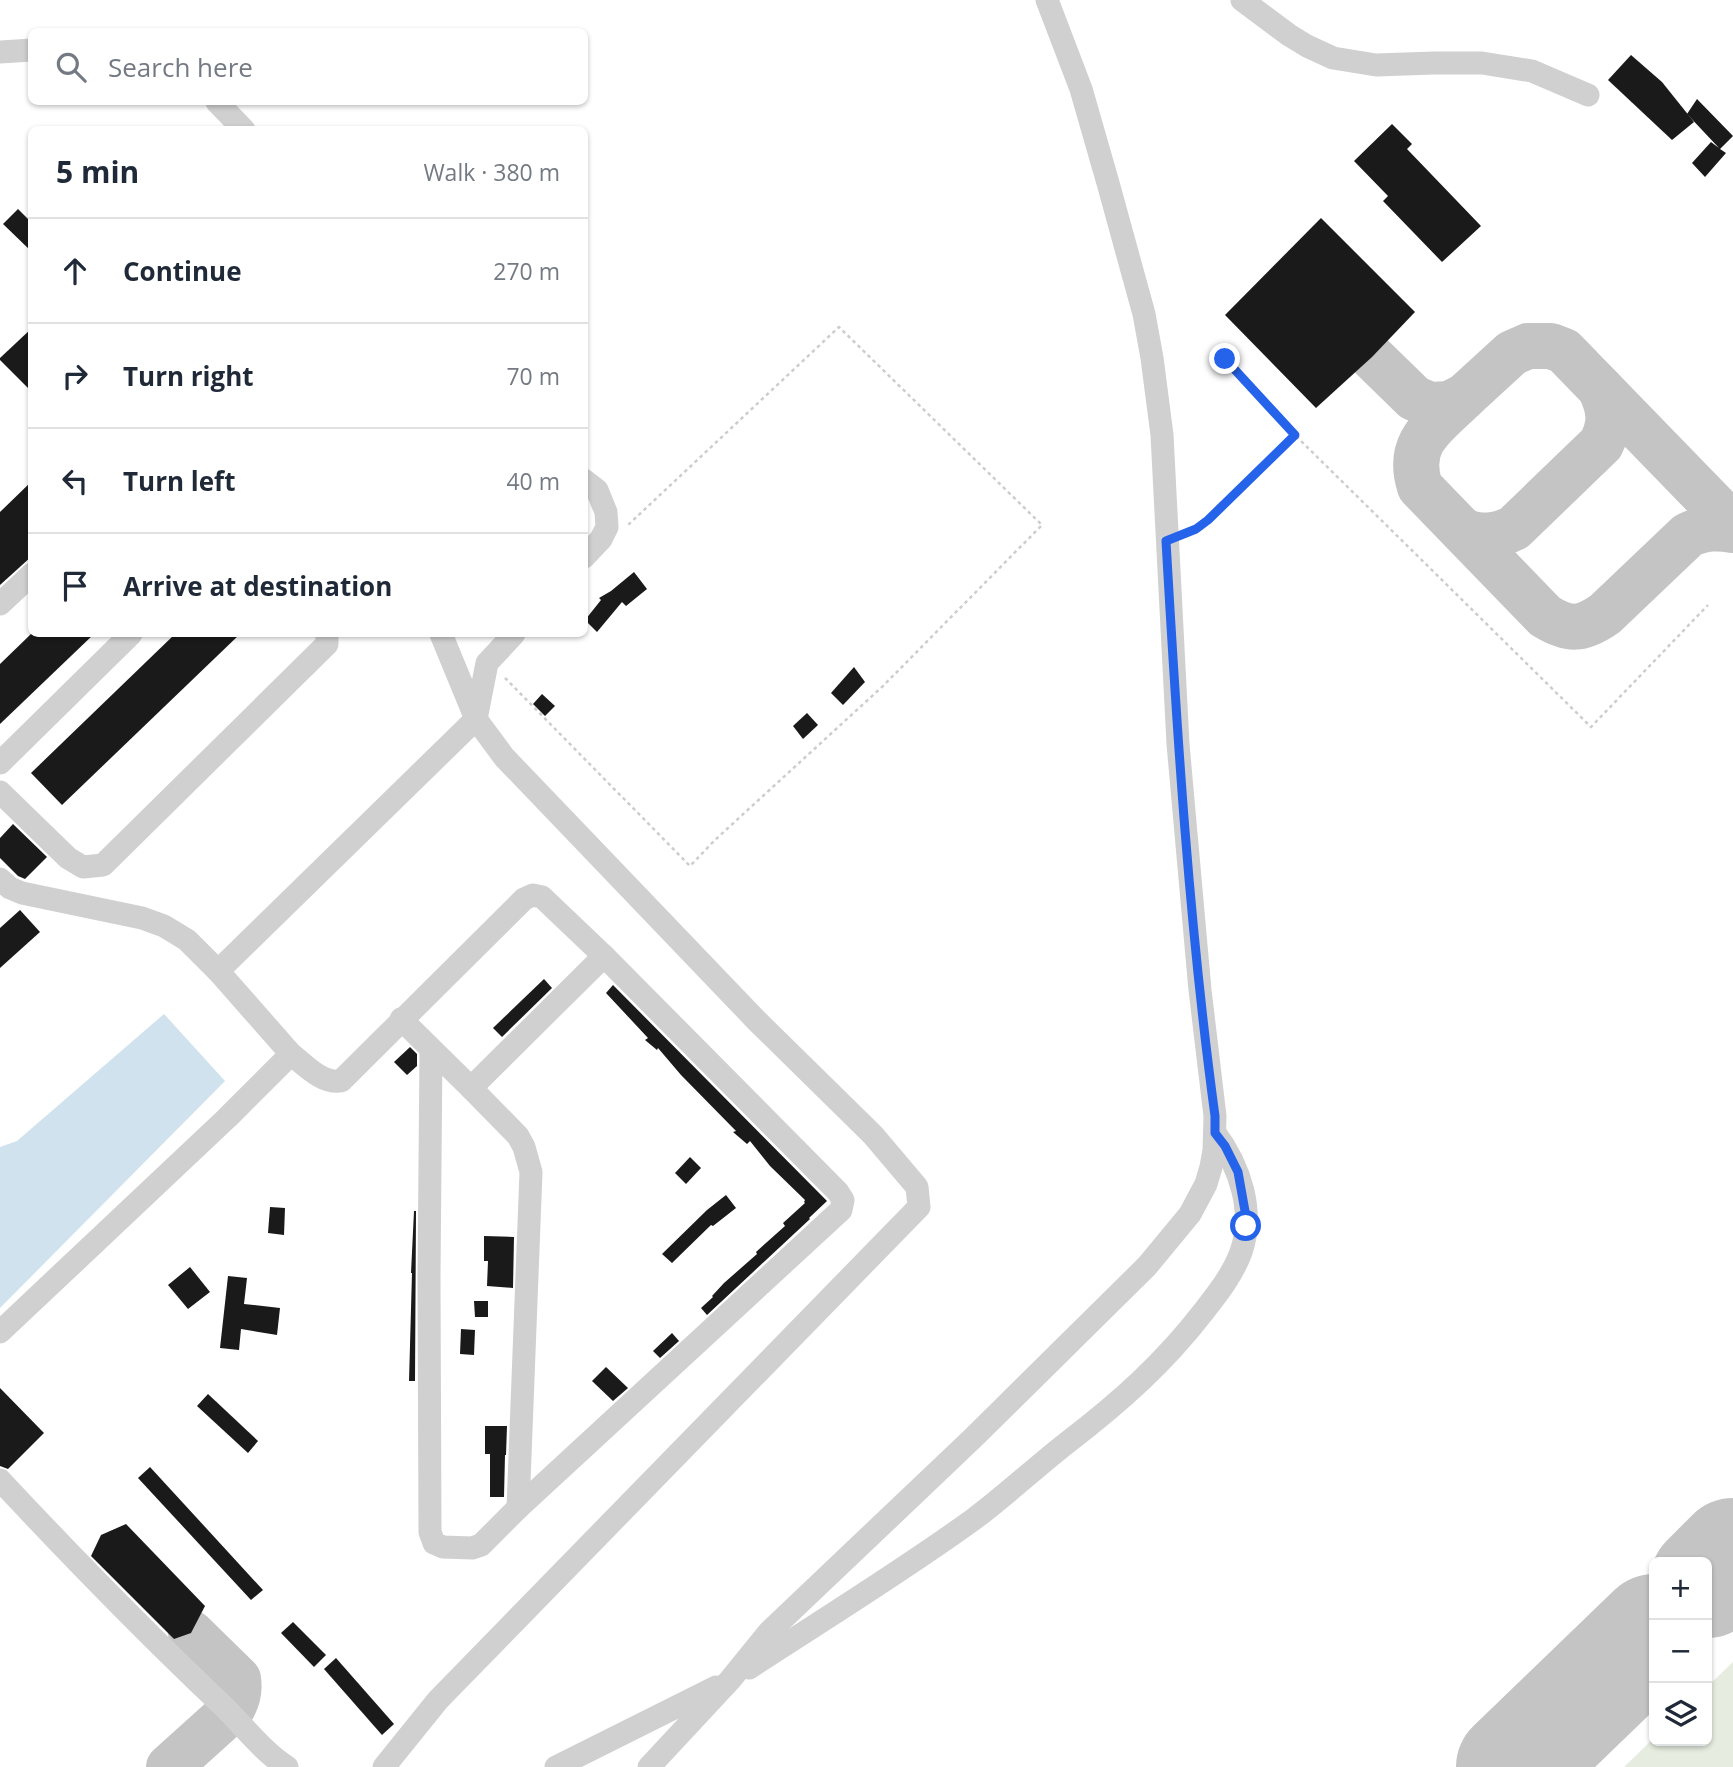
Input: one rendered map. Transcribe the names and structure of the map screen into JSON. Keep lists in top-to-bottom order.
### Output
{
  "page": {
    "search": "Search here",
    "heading": ["5 min", "Walk · 380 m"],
    "list": [
      ["Continue", "270 m"],
      ["Turn right", "70 m"],
      ["Turn left", "40 m"],
      "Arrive at destination"
    ],
    "map_buttons": ["+", "−"]
  }
}
